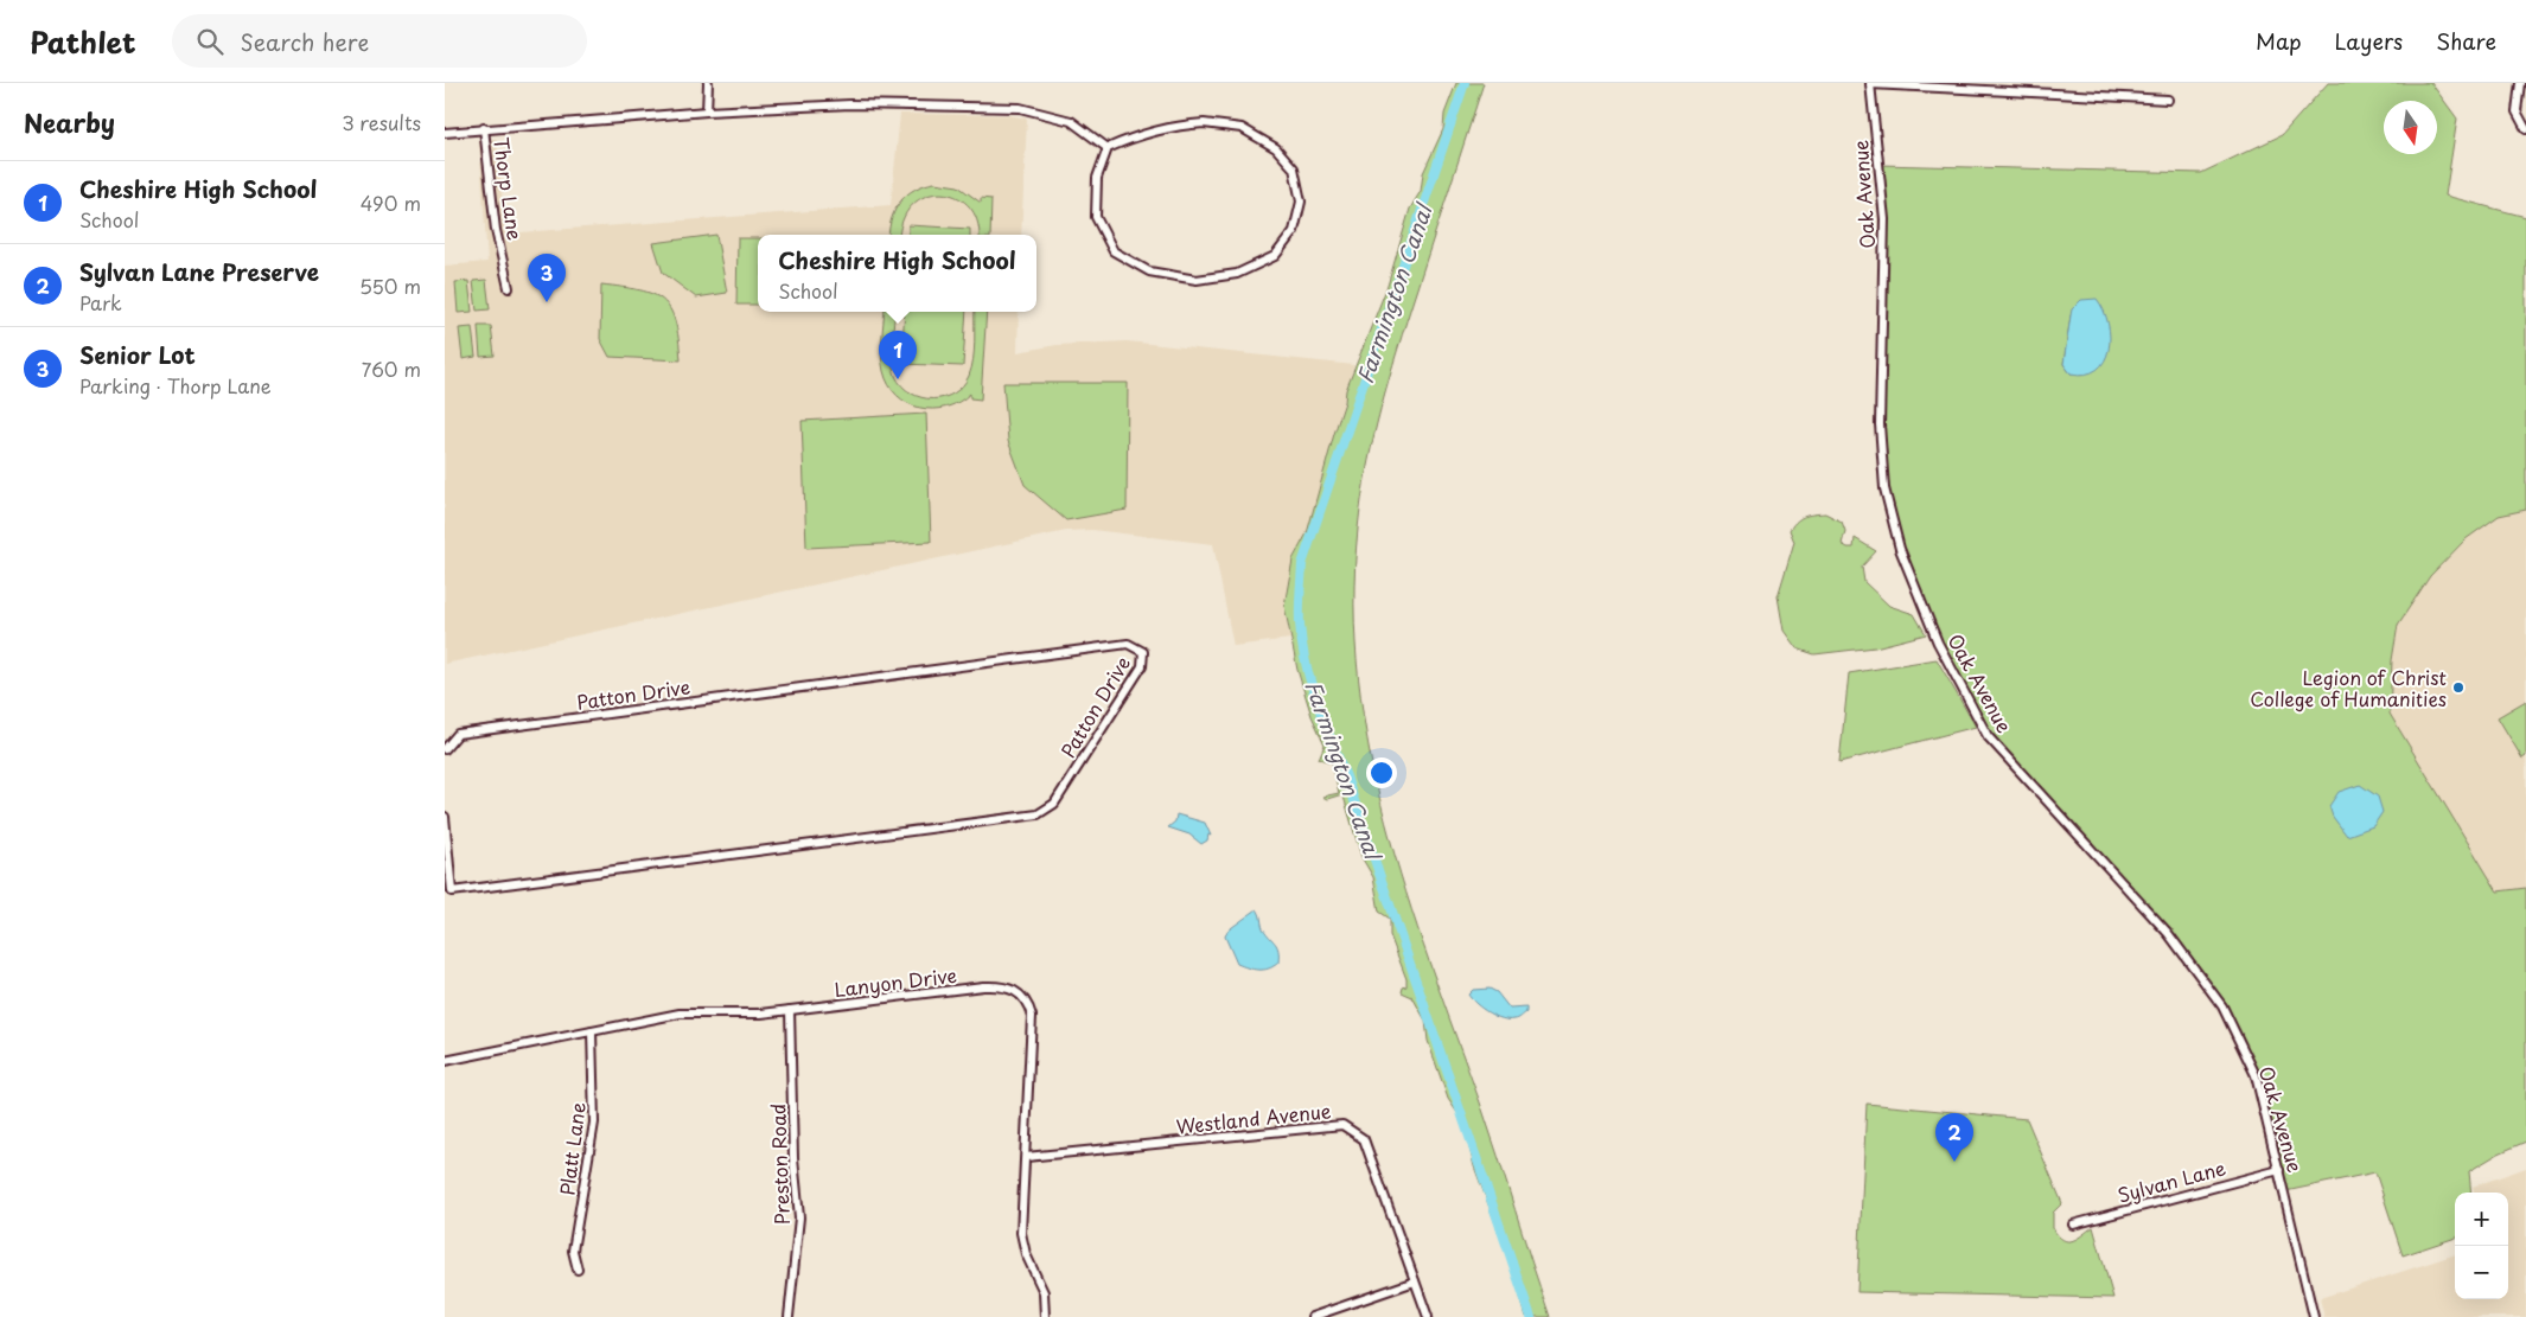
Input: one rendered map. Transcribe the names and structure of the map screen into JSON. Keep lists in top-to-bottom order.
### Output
{
  "streets": {
    "street": [
      "Thorp Lane",
      "Oak Avenue",
      "Patton Drive",
      "Lanyon Drive",
      "Westland Avenue",
      "Platt Lane",
      "Preston Road",
      "Sylvan Lane"
    ]
  },
  "crossings": [
    ["Oak Avenue", "Sylvan Lane"],
    ["Lanyon Drive", "Westland Avenue"],
    ["Lanyon Drive", "Platt Lane"],
    ["Lanyon Drive", "Preston Road"]
  ],
  "water": ["Farmington Canal"],
  "places": ["Legion of Christ College of Humanities"],
  "north": "bottom",
  "page": {
    "header": "Pathlet",
    "search": "Search here",
    "nav": ["Map", "Layers", "Share"],
    "heading": ["Nearby", "3 results"],
    "list": [
      {
        "mark": "1",
        "name": "Cheshire High School",
        "note": "School",
        "value": "490 m"
      },
      {
        "mark": "2",
        "name": "Sylvan Lane Preserve",
        "note": "Park",
        "value": "550 m"
      },
      {
        "mark": "3",
        "name": "Senior Lot",
        "note": "Parking · Thorp Lane",
        "value": "760 m"
      }
    ],
    "popup": ["Cheshire High School", "School"],
    "pins": ["3", "1", "2"],
    "map_buttons": ["+", "−"]
  }
}
